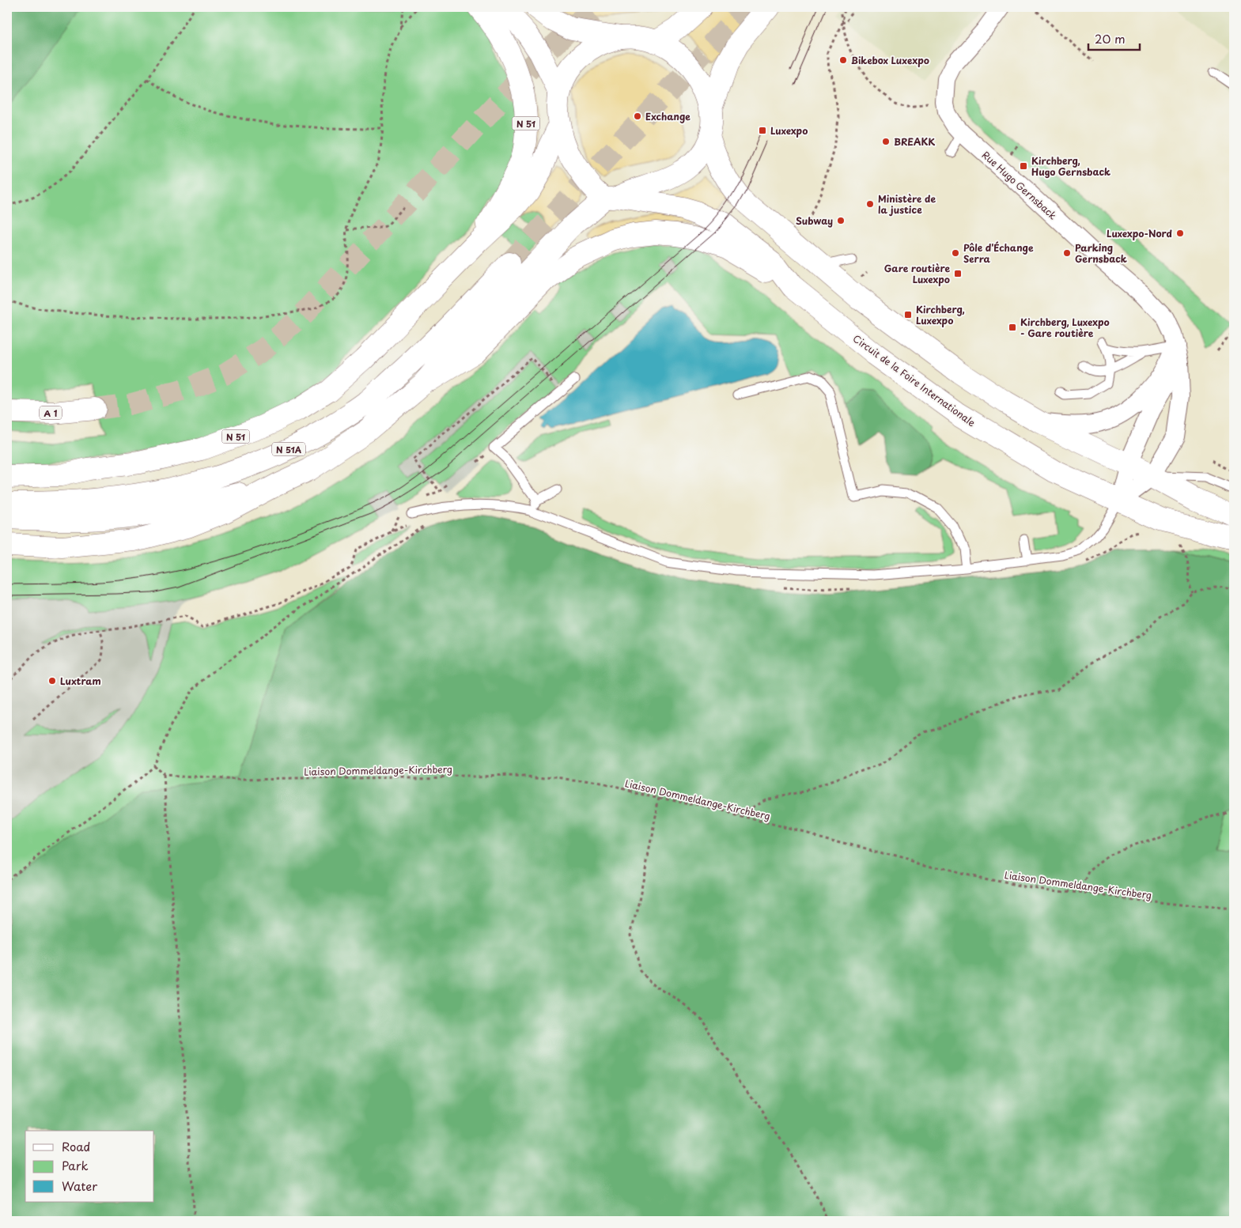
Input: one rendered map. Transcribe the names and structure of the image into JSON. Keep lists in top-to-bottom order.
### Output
{
  "streets": {
    "main road": [
      "N 51",
      "Circuit de la Foire Internationale",
      "A 1",
      "N 51A"
    ],
    "street": ["Rue Hugo Gernsback"],
    "path": ["Liaison Dommeldange-Kirchberg"]
  },
  "crossings": [
    ["N 51", "Circuit de la Foire Internationale"],
    ["Rue Hugo Gernsback", "Circuit de la Foire Internationale"]
  ],
  "places": {
    "other": [
      "Bikebox Luxexpo",
      "Exchange",
      "BREAKK",
      "Ministère de la justice",
      "Subway",
      "Luxexpo-Nord",
      "Pôle d'Échange Serra",
      "Parking Gernsback",
      "Luxtram"
    ],
    "transit": [
      "Luxexpo",
      "Kirchberg, Hugo Gernsback",
      "Gare routière Luxexpo",
      "Kirchberg, Luxexpo",
      "Kirchberg, Luxexpo - Gare routière"
    ]
  },
  "legend": ["Road", "Park", "Water"],
  "scale_bar": "20 m"
}
